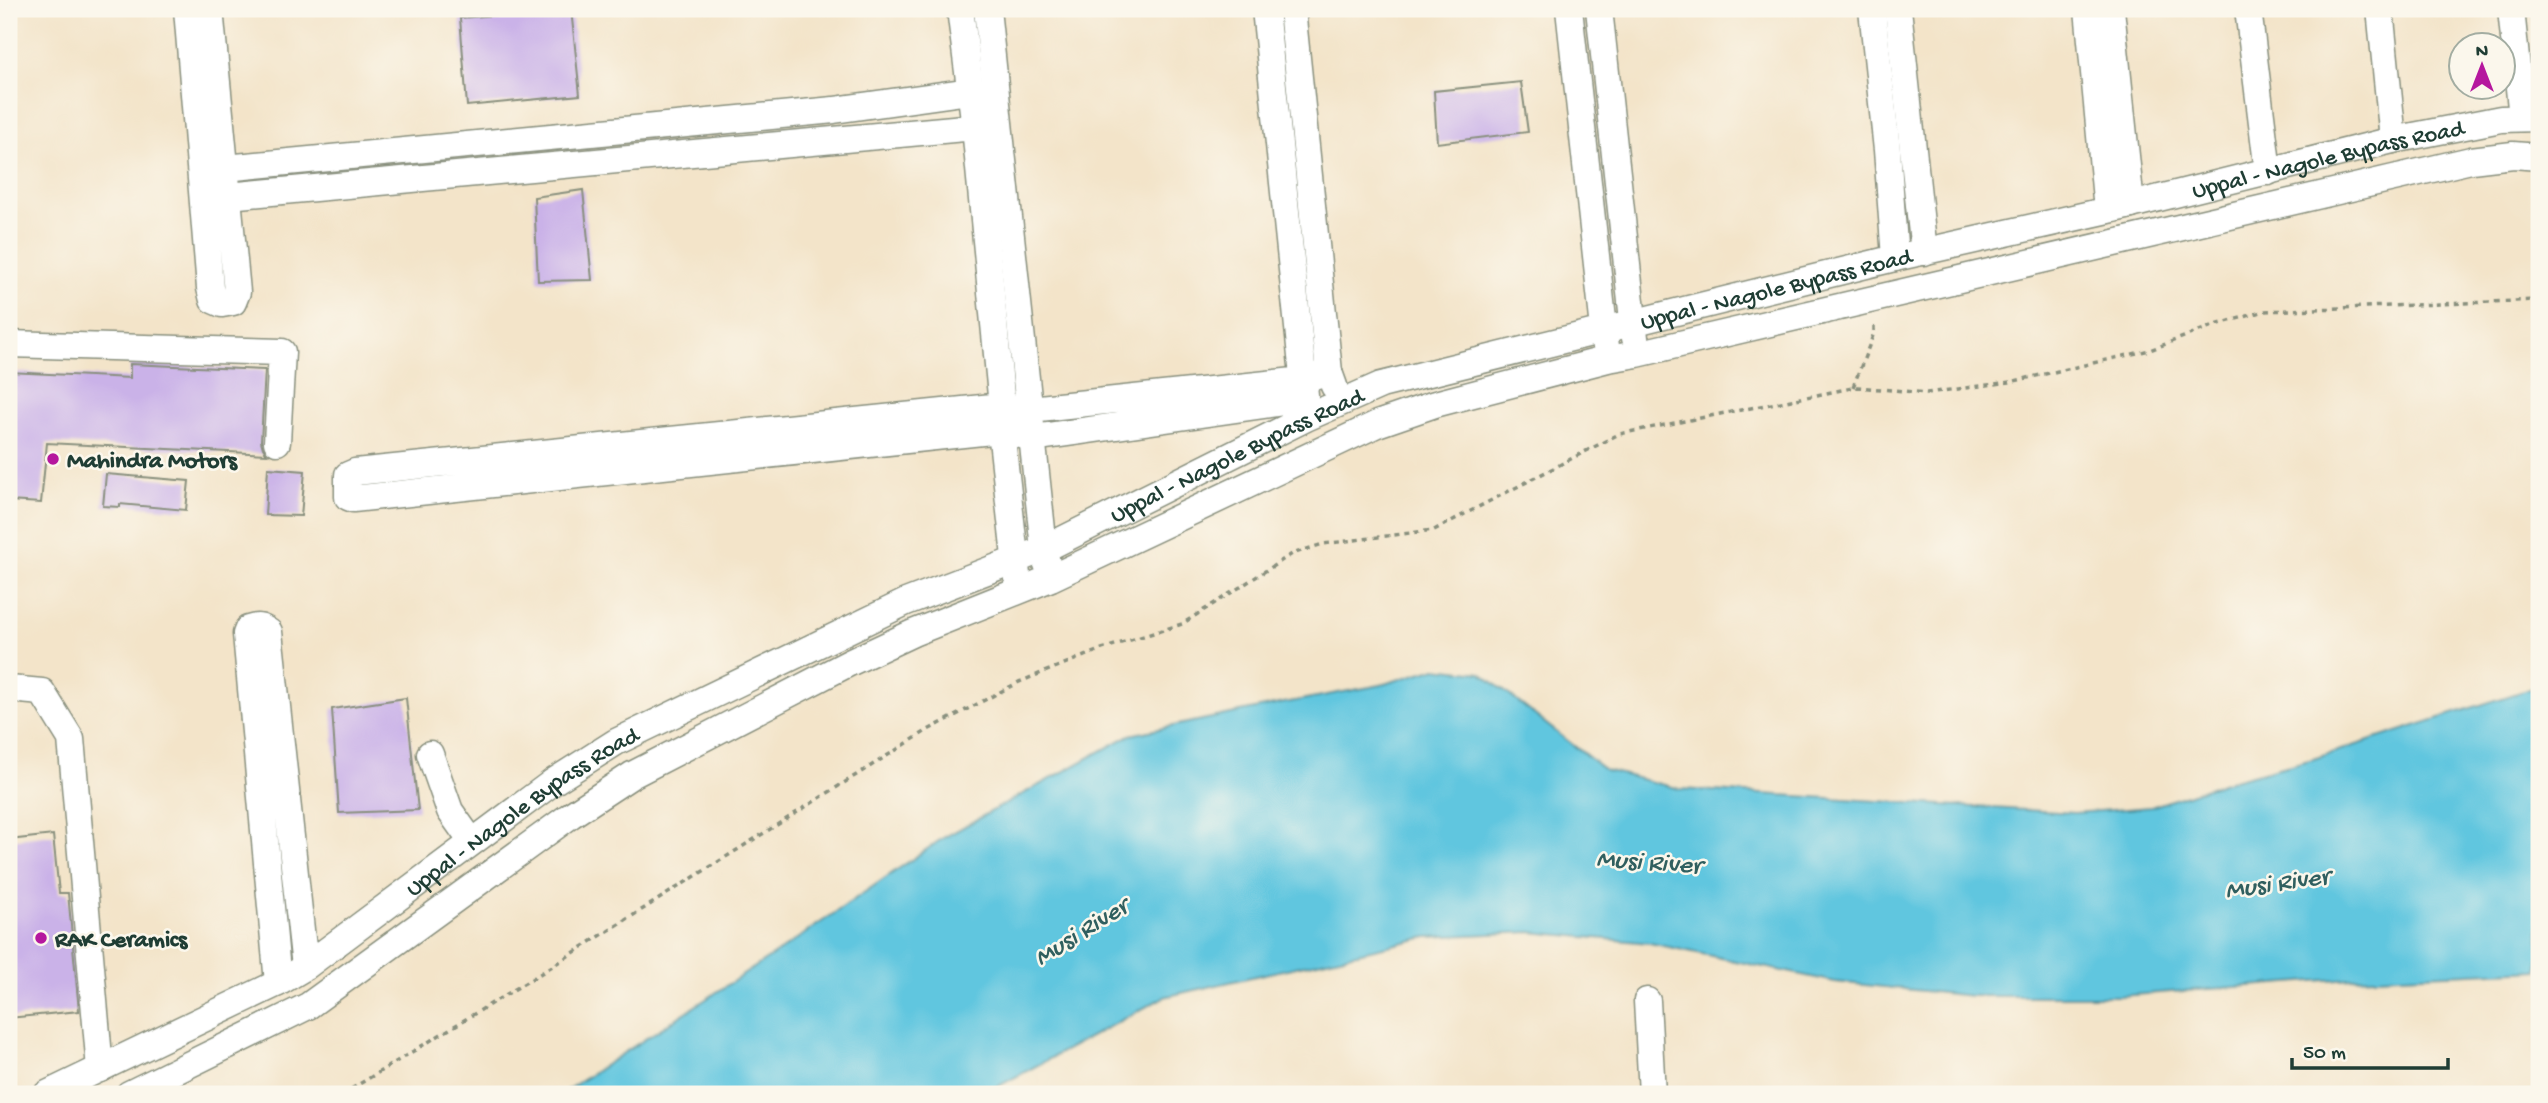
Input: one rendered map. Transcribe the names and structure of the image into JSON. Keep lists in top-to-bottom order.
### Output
{
  "streets": {
    "street": ["Uppal - Nagole Bypass Road"]
  },
  "water": ["Musi River"],
  "places": ["Mahindra Motors", "RAK Ceramics"],
  "scale_bar": "50 m",
  "north": "top"
}
